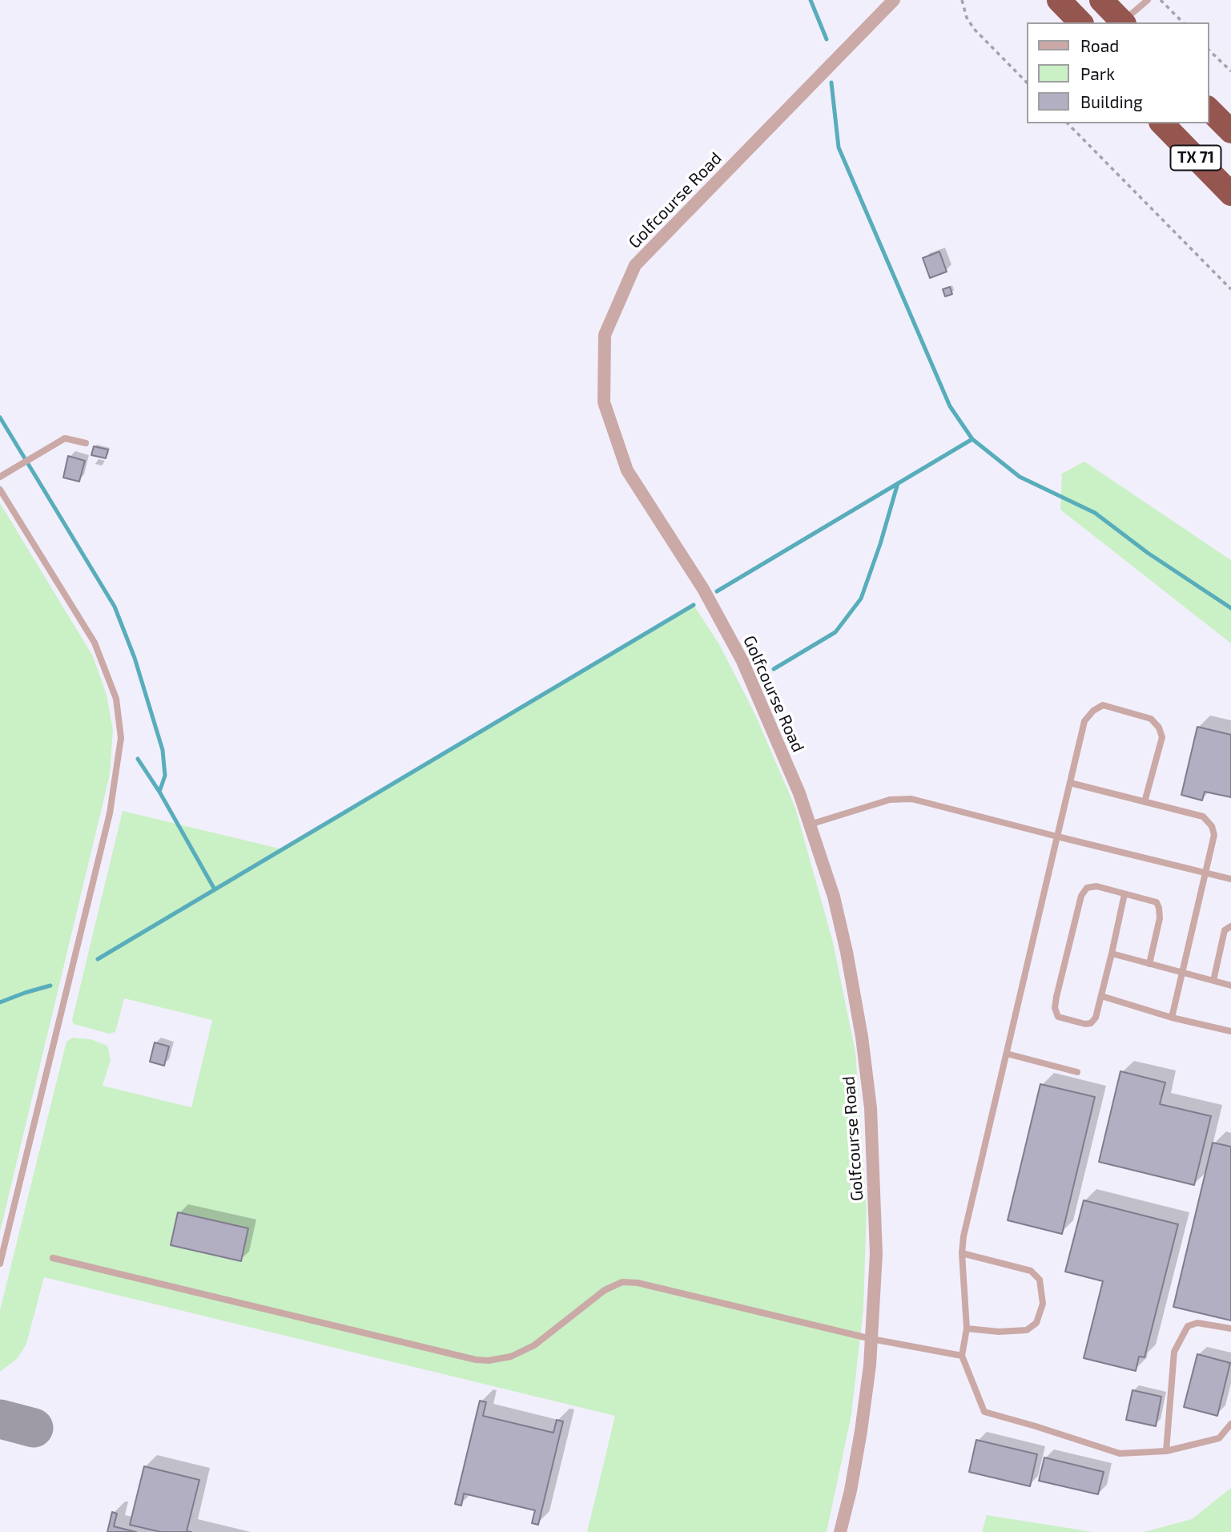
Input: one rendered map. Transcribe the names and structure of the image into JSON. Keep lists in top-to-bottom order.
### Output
{
  "streets": {
    "highway": ["TX 71"],
    "street": ["Golfcourse Road"]
  },
  "legend": ["Road", "Park", "Building"]
}
